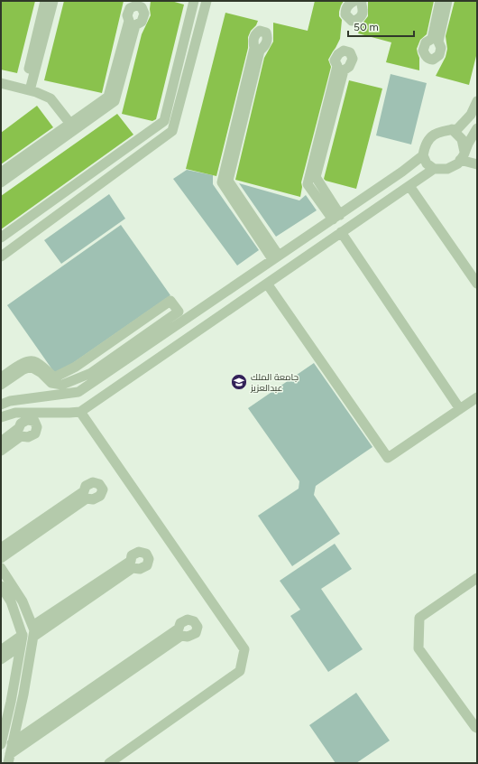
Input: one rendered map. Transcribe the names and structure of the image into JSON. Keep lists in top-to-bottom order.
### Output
{
  "places": {
    "school or university": ["جامعة الملك عبدالعزيز"]
  },
  "scale_bar": "50 m"
}
